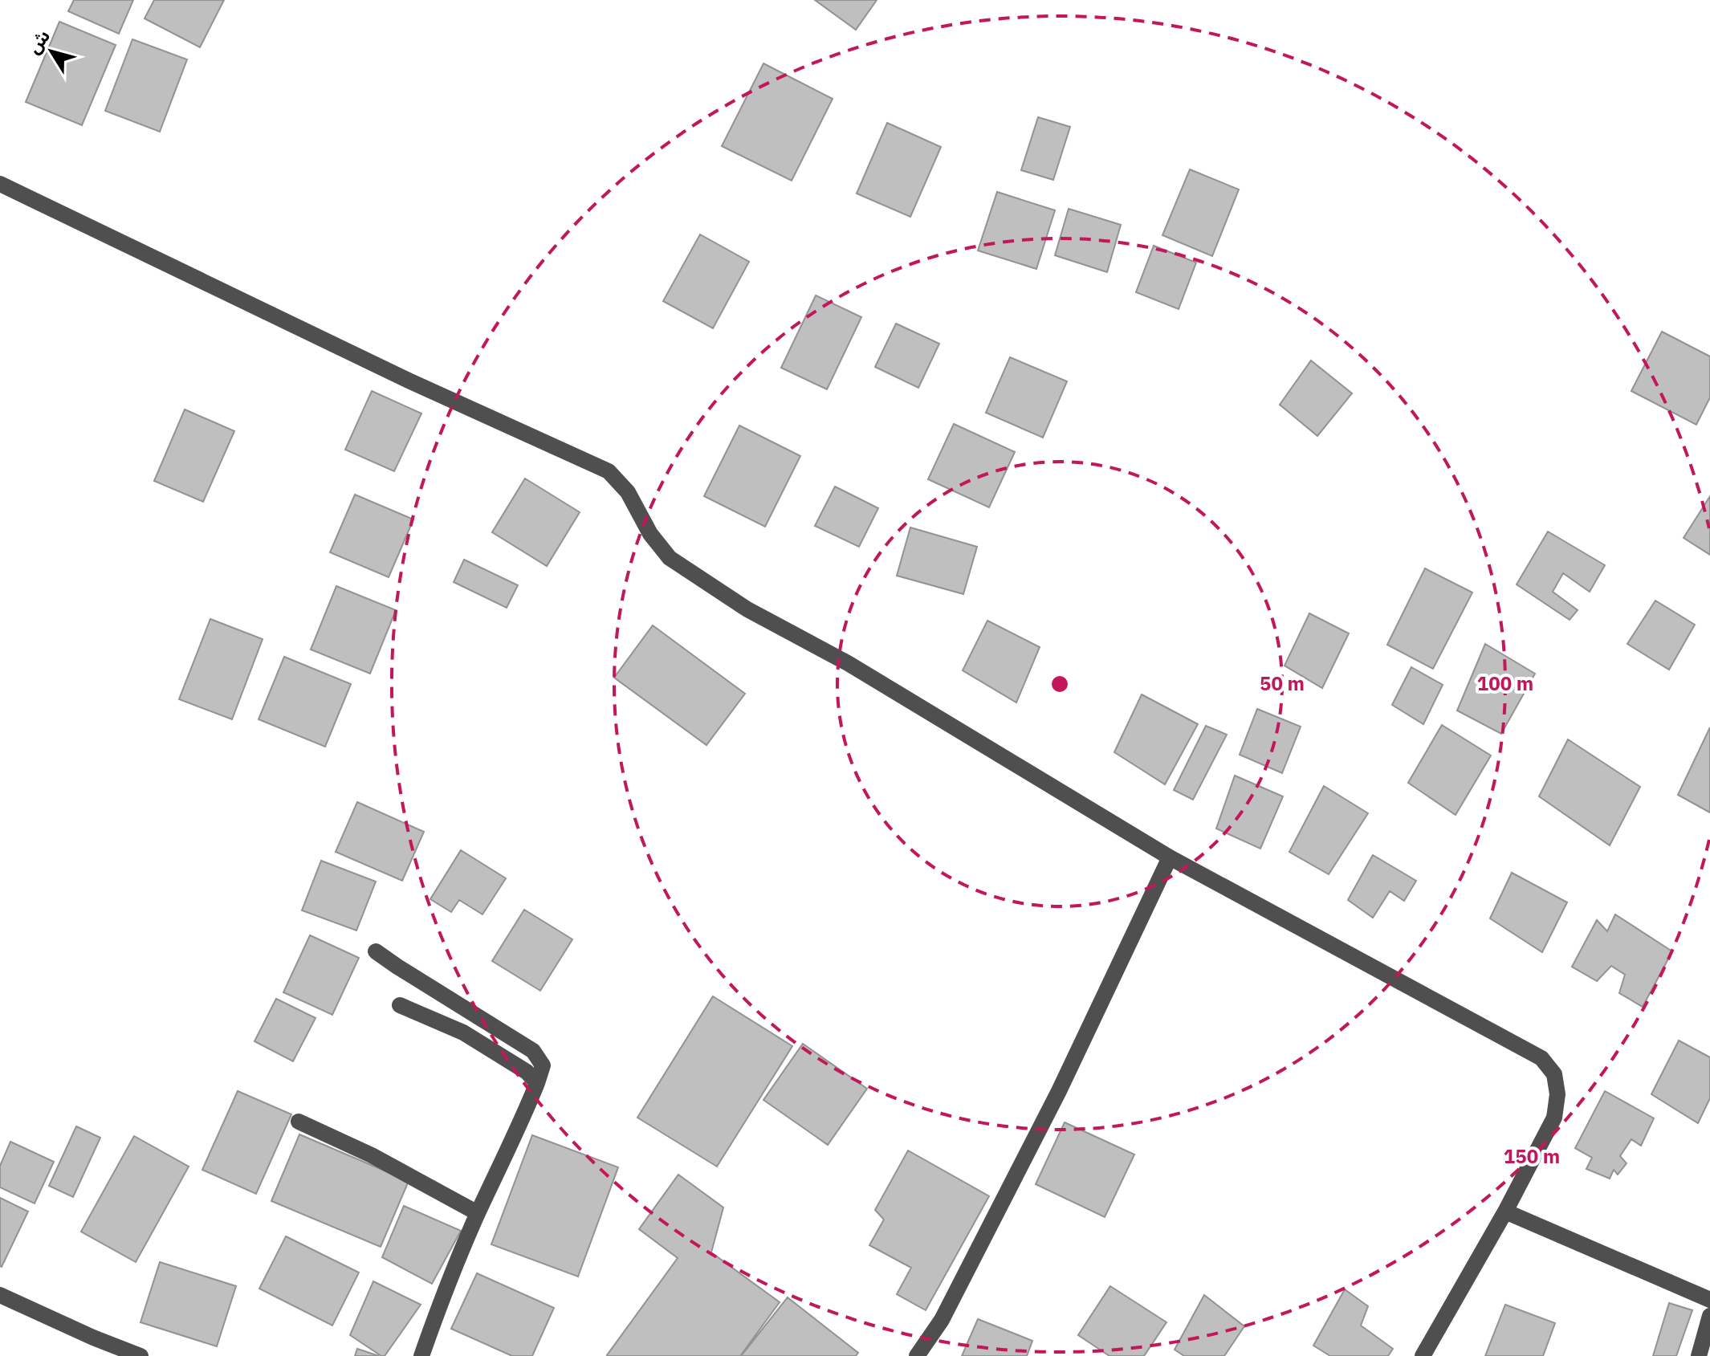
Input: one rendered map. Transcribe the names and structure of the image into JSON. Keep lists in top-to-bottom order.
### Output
{
  "north": "top left",
  "rings": ["50 m", "100 m", "150 m"]
}
